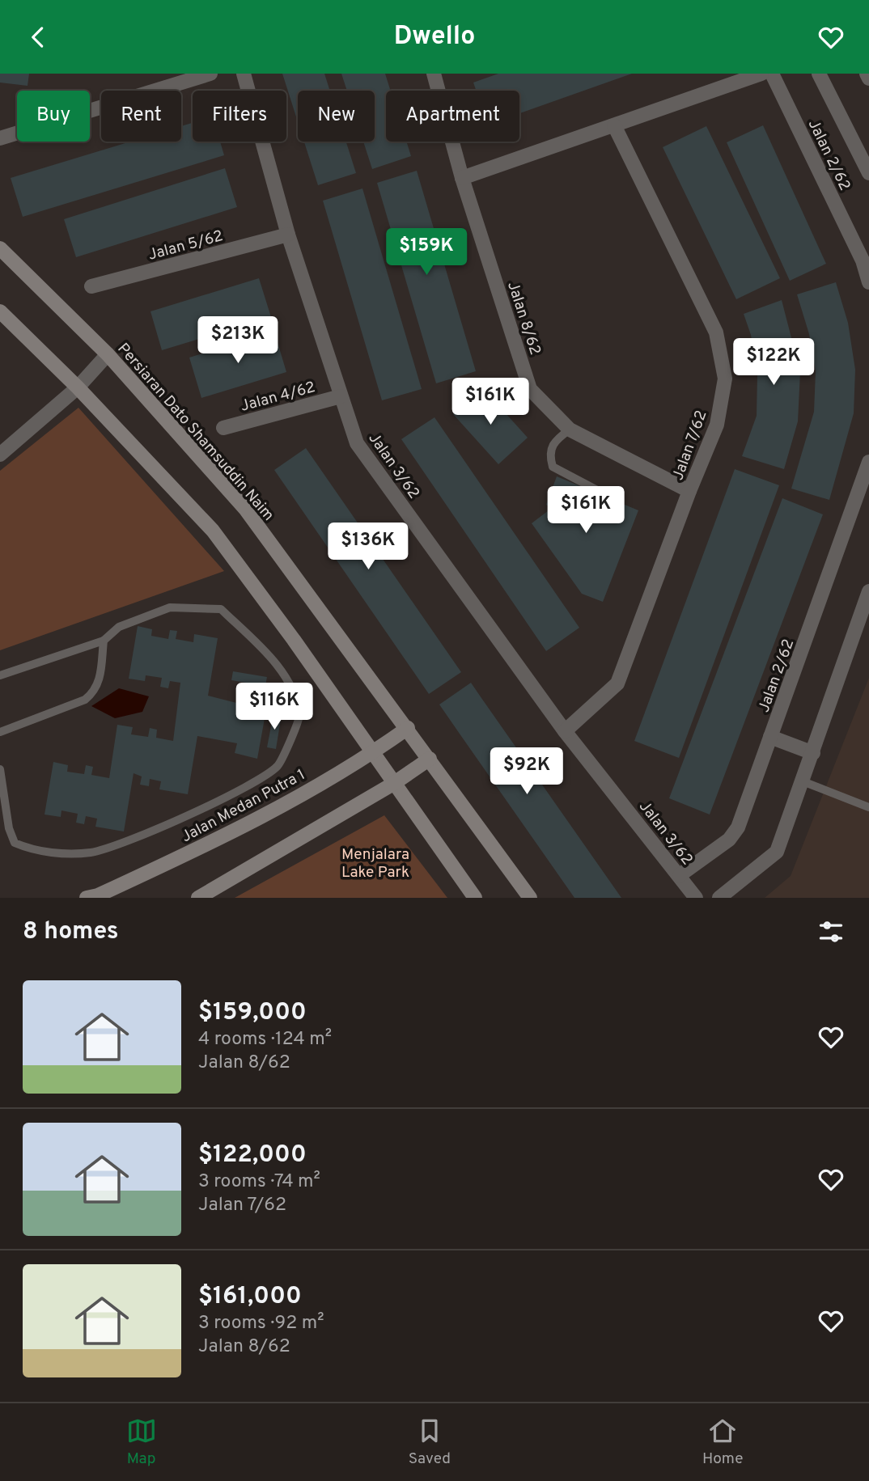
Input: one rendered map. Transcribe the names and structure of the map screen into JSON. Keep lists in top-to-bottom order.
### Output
{
  "streets": {
    "main road": ["Persiaran Dato Shamsuddin Naim", "Jalan Medan Putra 1"],
    "street": [
      "Jalan 2/62",
      "Jalan 5/62",
      "Jalan 8/62",
      "Jalan 4/62",
      "Jalan 7/62",
      "Jalan 3/62"
    ]
  },
  "crossings": [
    ["Jalan 2/62", "Jalan 3/62"],
    ["Jalan 5/62", "Jalan 3/62"],
    ["Jalan 8/62", "Jalan 7/62"],
    ["Jalan 4/62", "Jalan 3/62"],
    ["Persiaran Dato Shamsuddin Naim", "Jalan Medan Putra 1"],
    ["Jalan 7/62", "Jalan 3/62"]
  ],
  "parks": ["Menjalara Lake Park"],
  "page": {
    "header": "Dwello",
    "chip": [
      "Buy",
      "Rent",
      "Filters",
      "New",
      "Apartment"
    ],
    "price": [
      "$159K",
      "$213K",
      "$122K",
      "$161K",
      "$161K",
      "$136K",
      "$116K",
      "$92K"
    ],
    "heading": "8 homes",
    "list": [
      {
        "name": "$159,000",
        "note": "4 rooms · 124 m² · Jalan 8/62"
      },
      {
        "name": "$122,000",
        "note": "3 rooms · 74 m² · Jalan 7/62"
      },
      {
        "name": "$161,000",
        "note": "3 rooms · 92 m² · Jalan 8/62"
      }
    ],
    "tabs": ["Map", "Saved", "Home"]
  }
}
